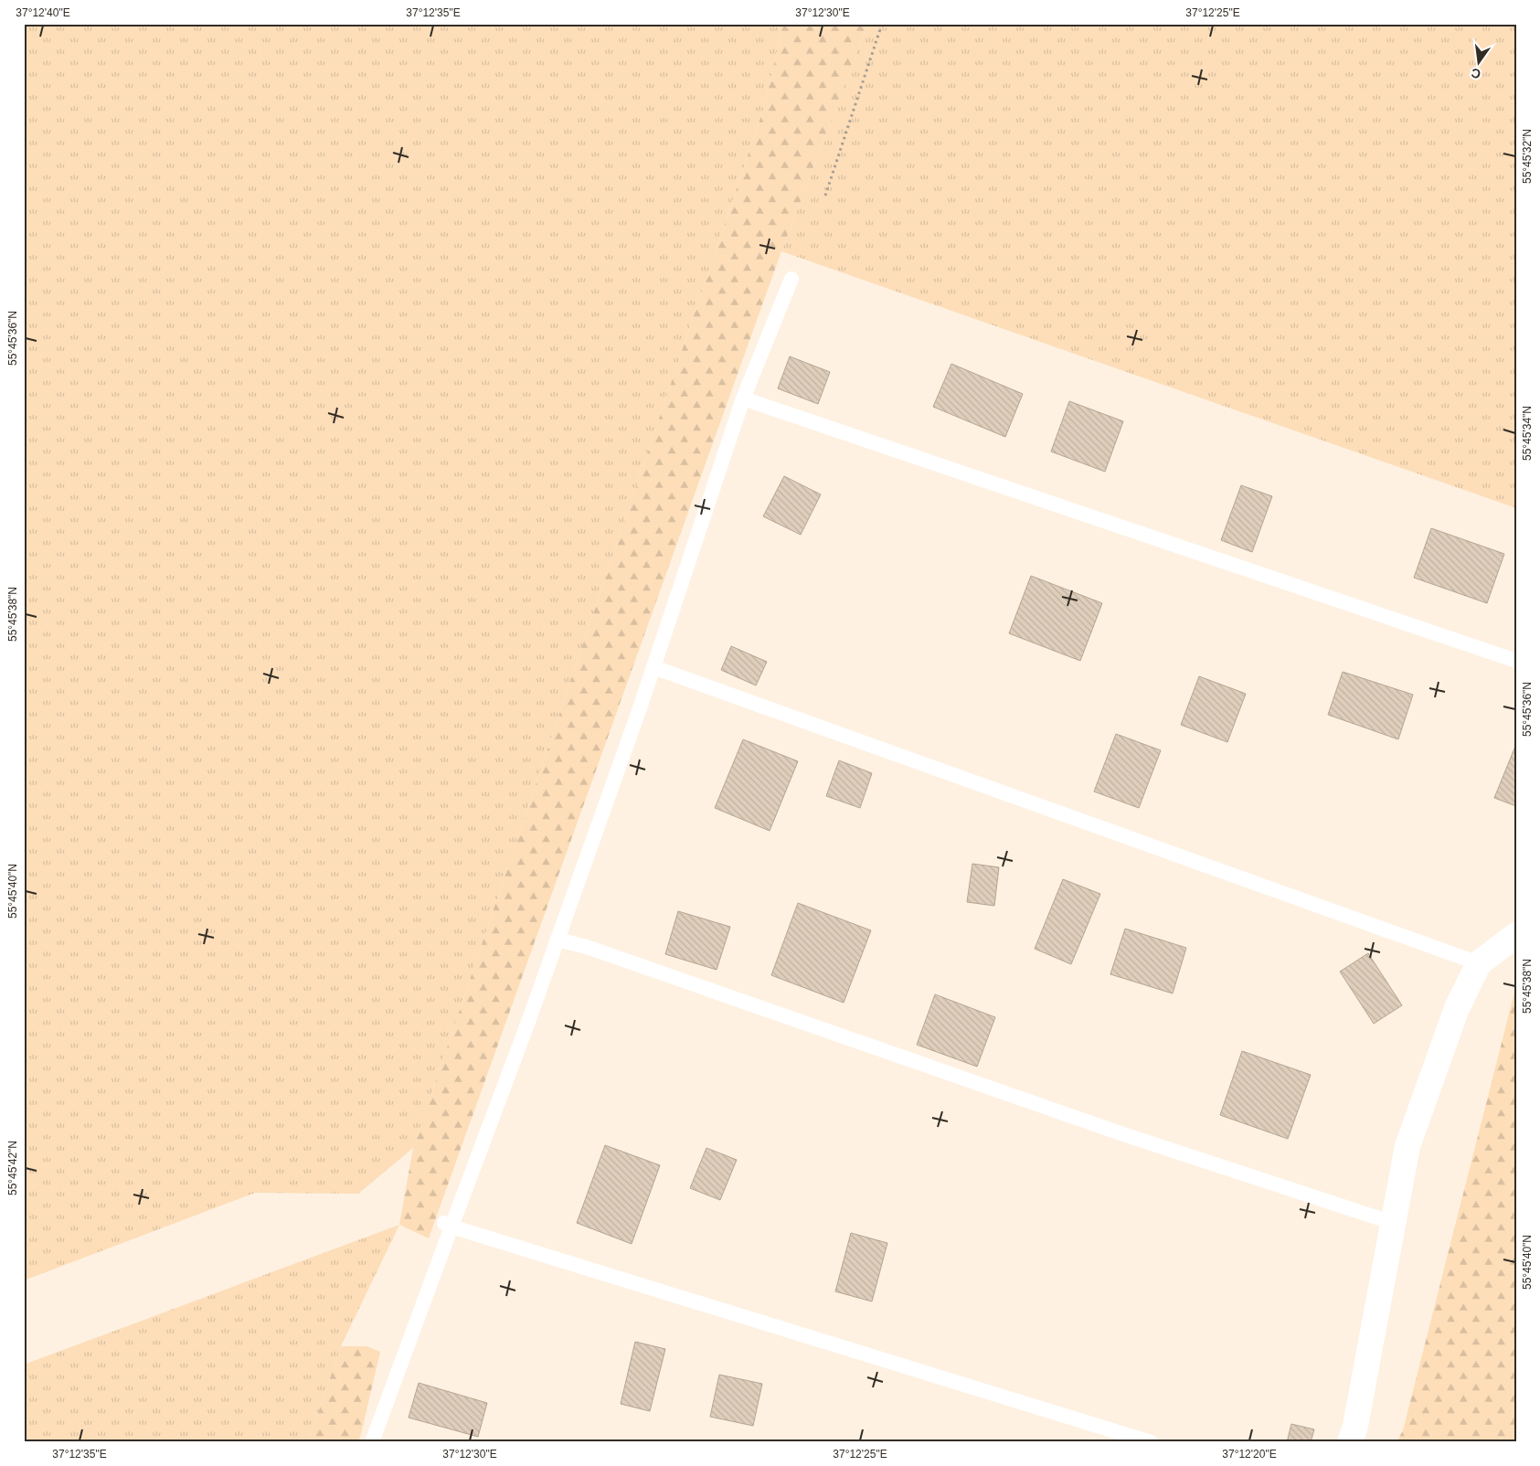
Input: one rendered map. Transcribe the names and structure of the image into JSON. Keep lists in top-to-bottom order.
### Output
{
  "north": "bottom",
  "coordinates": [
    "37°12'40\"E",
    "37°12'35\"E",
    "37°12'30\"E",
    "37°12'25\"E",
    "55°45'32\"N",
    "55°45'36\"N",
    "55°45'34\"N",
    "55°45'38\"N",
    "55°45'40\"N",
    "55°45'42\"N",
    "37°12'20\"E"
  ]
}
